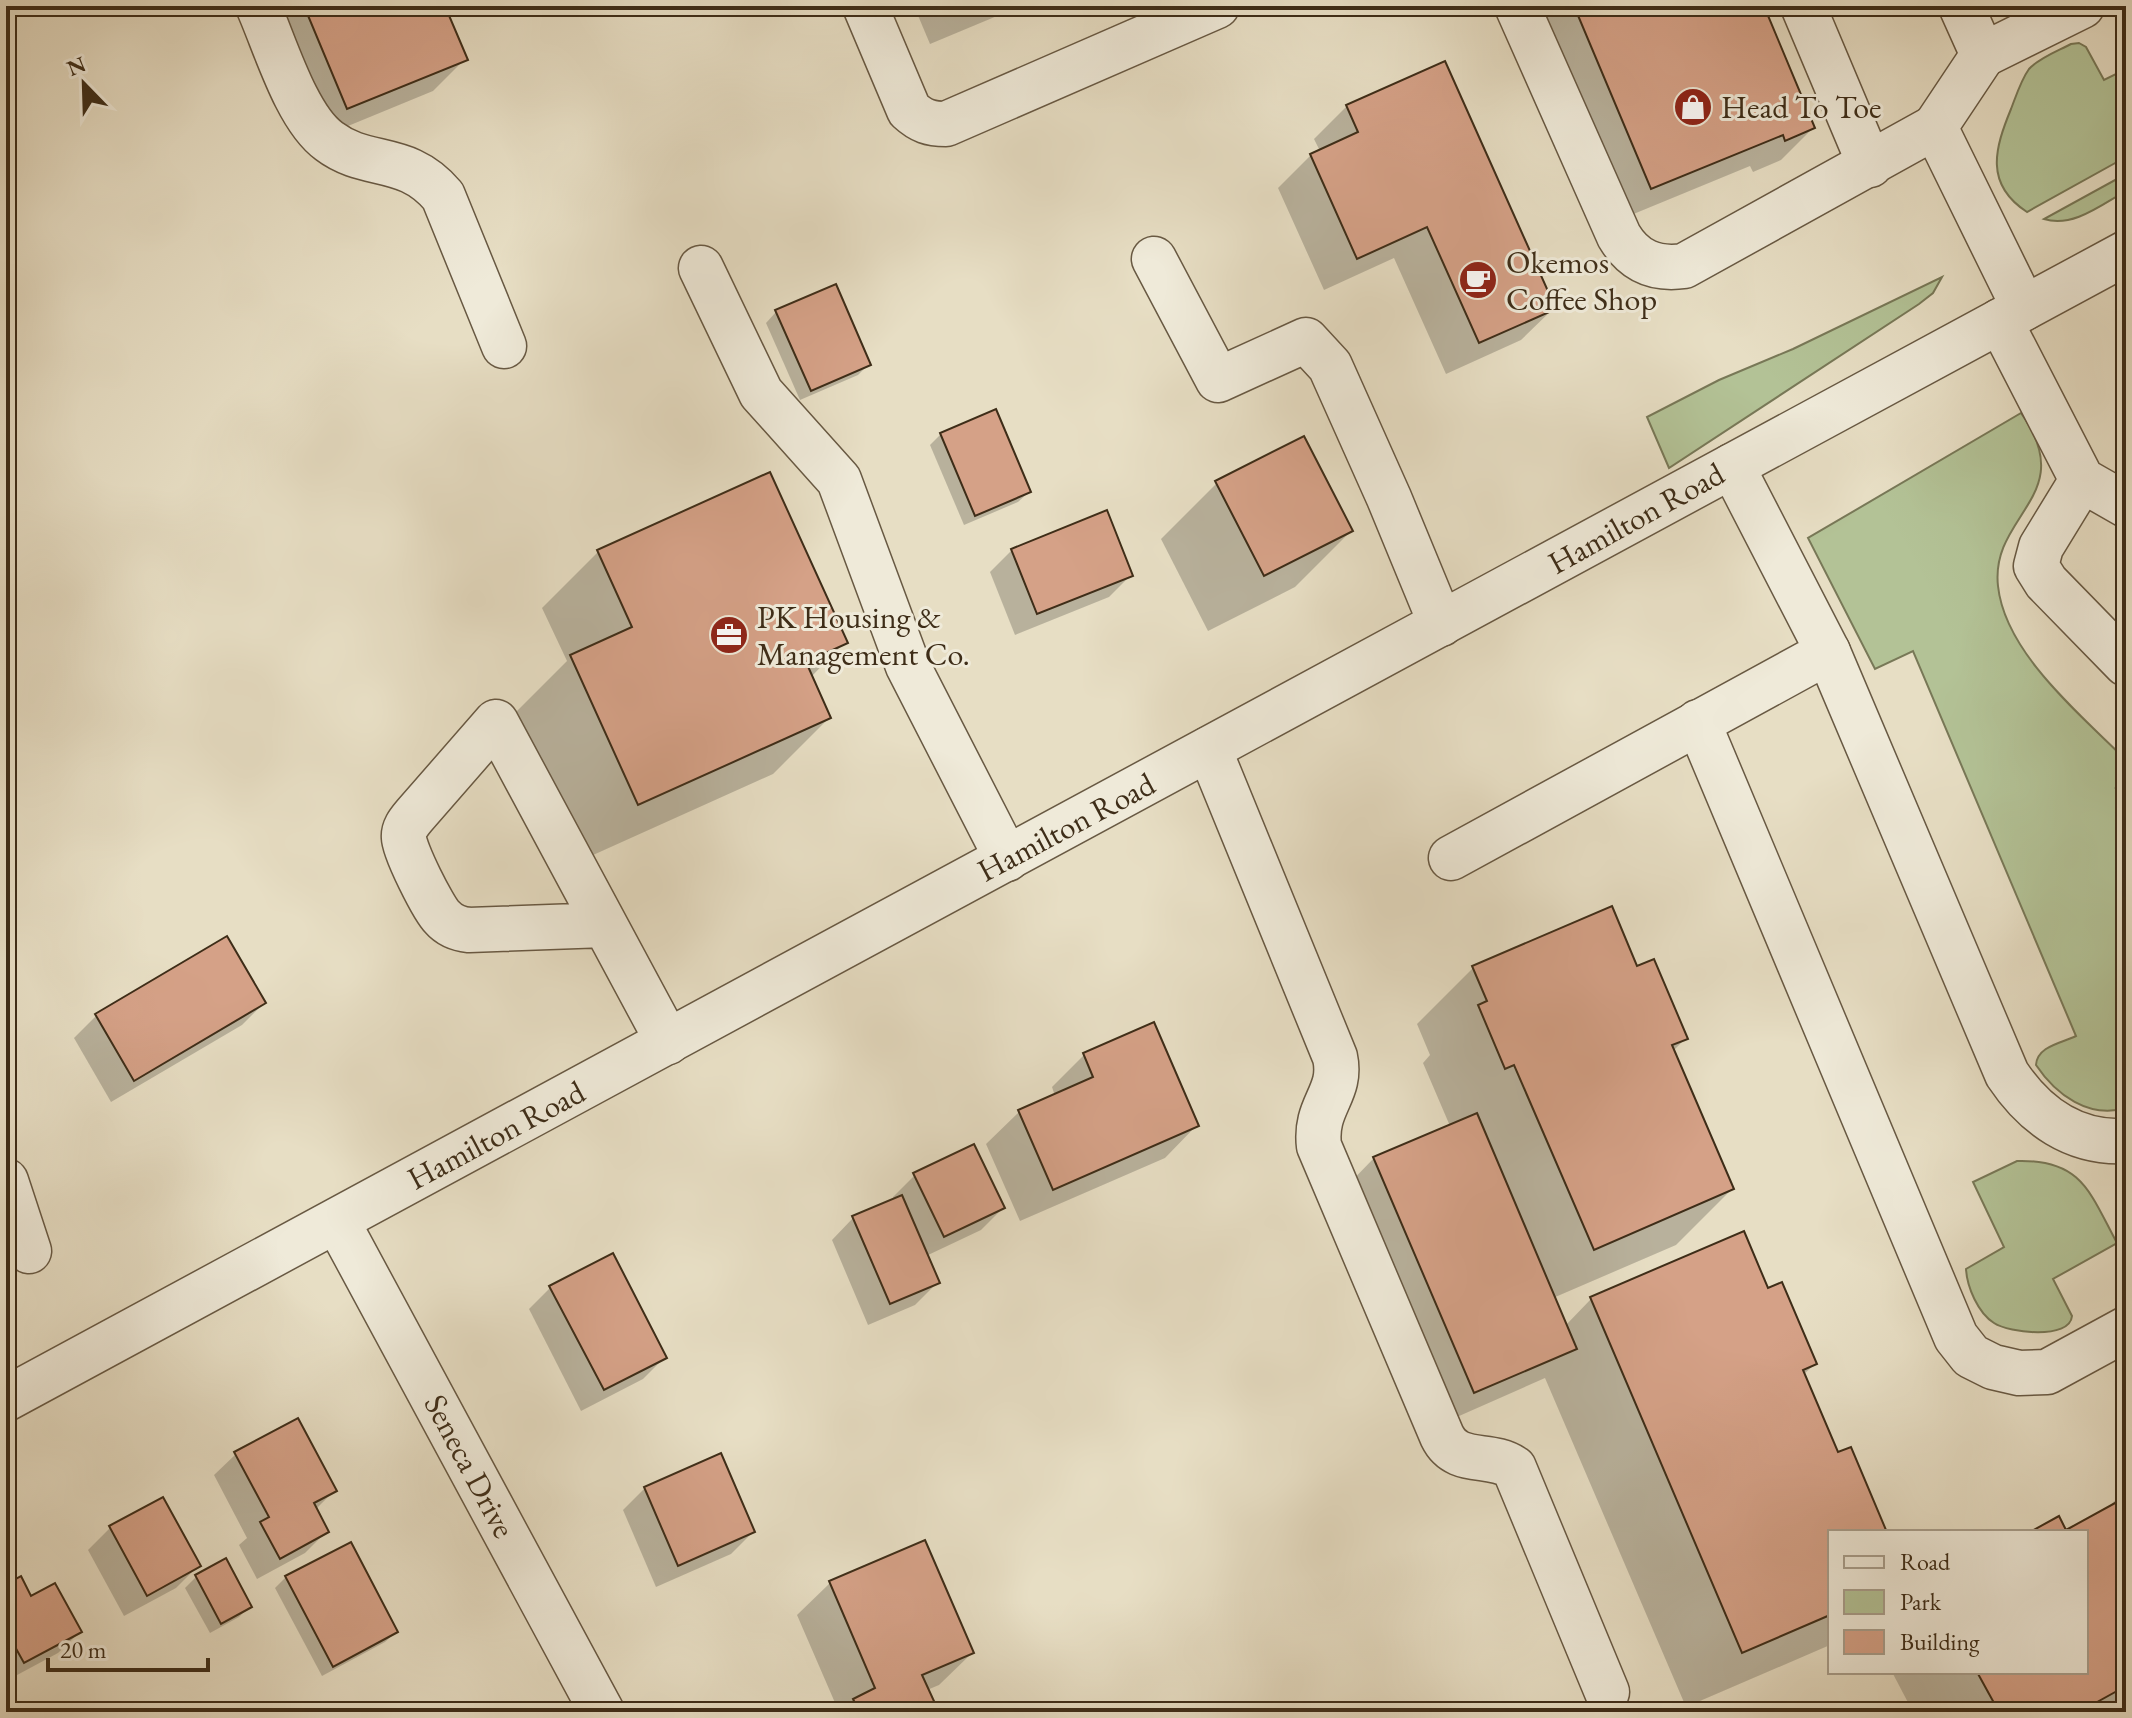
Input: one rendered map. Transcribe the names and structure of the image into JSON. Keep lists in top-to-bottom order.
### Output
{
  "streets": {
    "street": ["Hamilton Road", "Seneca Drive"]
  },
  "crossings": [
    ["Hamilton Road", "Seneca Drive"]
  ],
  "places": {
    "shop": ["Head To Toe"],
    "cafe": ["Okemos Coffee Shop"],
    "office": ["PK Housing & Management Co."]
  },
  "legend": ["Road", "Park", "Building"],
  "scale_bar": "20 m",
  "north": "top left"
}
